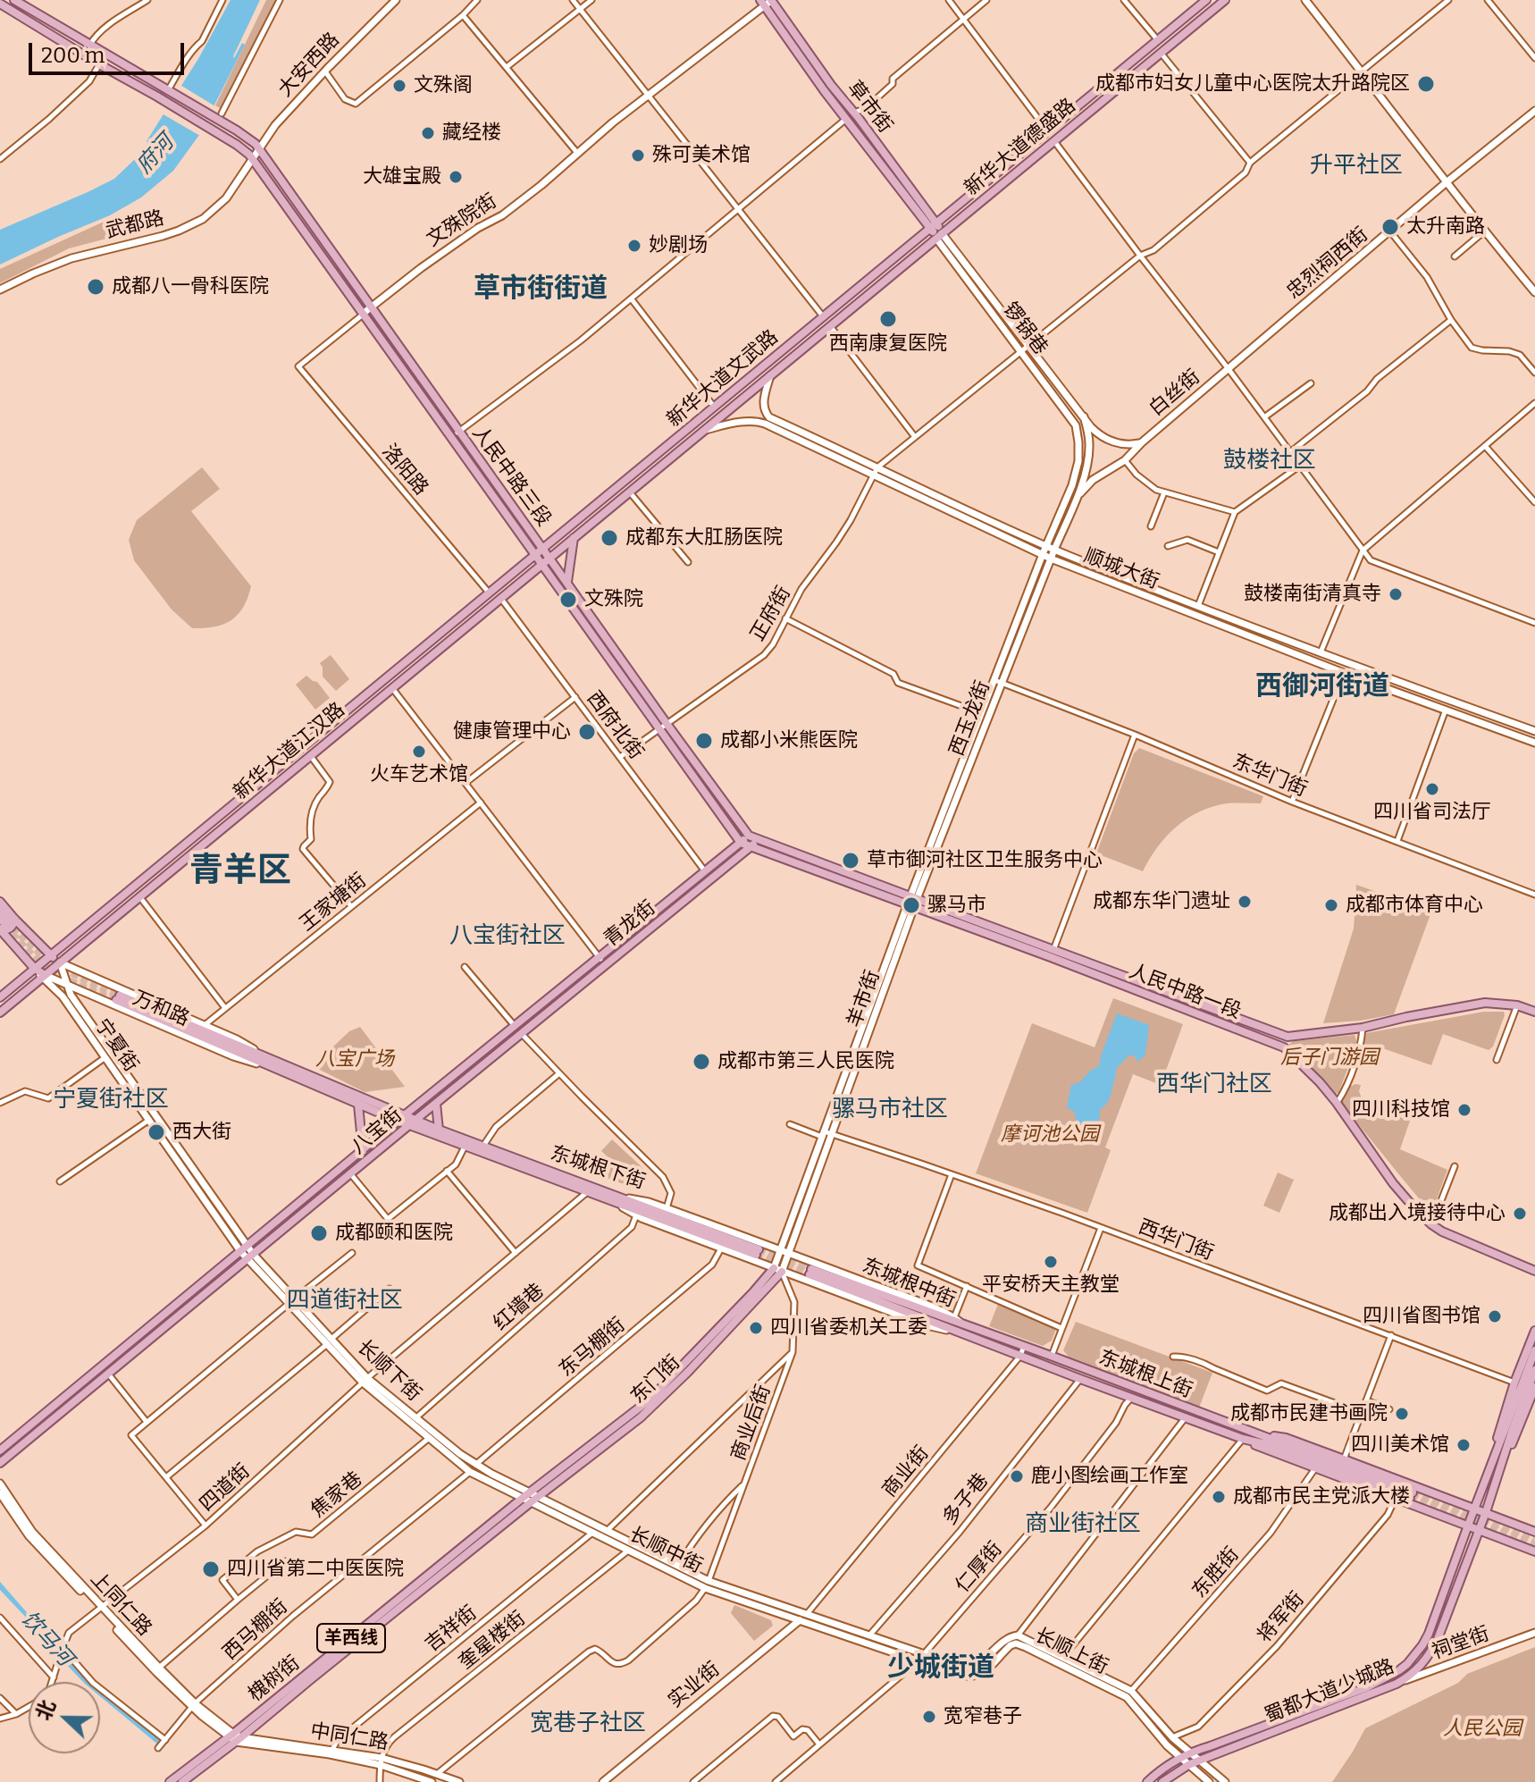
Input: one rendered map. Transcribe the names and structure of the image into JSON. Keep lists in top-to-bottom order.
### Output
{
  "streets": {
    "main road": [
      "大安西路",
      "草市街",
      "新华大道德盛路",
      "文殊院街",
      "武都路",
      "忠烈祠西街",
      "锣锅巷",
      "新华大道文武路",
      "白丝街",
      "人民中路三段",
      "顺城大街",
      "西玉龙街",
      "新华大道江汉路",
      "青龙街",
      "人民中路一段",
      "羊市街",
      "万和路",
      "宁夏街",
      "八宝街",
      "东城根下街",
      "东城根中街",
      "长顺下街",
      "东城根上街",
      "东门街",
      "长顺中街",
      "上同仁路",
      "羊西线",
      "祠堂街",
      "长顺上街",
      "槐树街",
      "实业街",
      "蜀都大道少城路",
      "中同仁路"
    ],
    "street": [
      "洛阳路",
      "正府街",
      "西府北街",
      "东华门街",
      "王家塘街",
      "西华门街",
      "红墙巷",
      "东马棚街",
      "商业后街",
      "商业街",
      "四道街",
      "焦家巷",
      "多子巷",
      "仁厚街",
      "东胜街",
      "将军街",
      "吉祥街",
      "西马棚街",
      "奎星楼街"
    ]
  },
  "crossings": [
    ["大安西路", "武都路"],
    ["大安西路", "人民中路三段"],
    ["草市街", "新华大道德盛路"],
    ["草市街", "文殊院街"],
    ["草市街", "锣锅巷"],
    ["草市街", "新华大道文武路"],
    ["新华大道德盛路", "锣锅巷"],
    ["新华大道德盛路", "新华大道文武路"],
    ["文殊院街", "洛阳路"],
    ["文殊院街", "人民中路三段"],
    ["武都路", "人民中路三段"],
    ["忠烈祠西街", "白丝街"],
    ["锣锅巷", "新华大道文武路"],
    ["锣锅巷", "白丝街"],
    ["锣锅巷", "西玉龙街"],
    ["新华大道文武路", "人民中路三段"],
    ["新华大道文武路", "顺城大街"],
    ["新华大道文武路", "新华大道江汉路"],
    ["白丝街", "西玉龙街"],
    ["洛阳路", "人民中路三段"],
    ["洛阳路", "新华大道江汉路"],
    ["人民中路三段", "正府街"],
    ["人民中路三段", "新华大道江汉路"],
    ["人民中路三段", "青龙街"],
    ["顺城大街", "正府街"],
    ["顺城大街", "西玉龙街"],
    ["正府街", "西府北街"],
    ["西玉龙街", "东华门街"],
    ["西玉龙街", "人民中路一段"],
    ["西玉龙街", "羊市街"],
    ["西府北街", "新华大道江汉路"],
    ["西府北街", "青龙街"],
    ["新华大道江汉路", "万和路"],
    ["新华大道江汉路", "宁夏街"],
    ["王家塘街", "万和路"],
    ["青龙街", "人民中路一段"],
    ["青龙街", "八宝街"],
    ["人民中路一段", "羊市街"],
    ["羊市街", "东城根下街"],
    ["羊市街", "西华门街"],
    ["羊市街", "东城根中街"],
    ["羊市街", "东门街"],
    ["羊市街", "商业后街"],
    ["万和路", "宁夏街"],
    ["万和路", "八宝街"],
    ["万和路", "东城根下街"],
    ["宁夏街", "八宝街"],
    ["宁夏街", "长顺下街"],
    ["八宝街", "东城根下街"],
    ["八宝街", "长顺下街"],
    ["东城根下街", "东城根中街"],
    ["东城根下街", "红墙巷"],
    ["东城根下街", "东马棚街"],
    ["东城根下街", "东门街"],
    ["东城根下街", "商业后街"],
    ["东城根下街", "四道街"],
    ["东城根中街", "东城根上街"],
    ["东城根中街", "东门街"],
    ["东城根中街", "商业后街"],
    ["东城根中街", "商业街"],
    ["红墙巷", "长顺下街"],
    ["东马棚街", "长顺下街"],
    ["长顺下街", "东门街"],
    ["长顺下街", "四道街"],
    ["长顺下街", "焦家巷"],
    ["长顺下街", "长顺中街"],
    ["长顺下街", "西马棚街"],
    ["长顺下街", "槐树街"],
    ["东城根上街", "商业街"],
    ["东城根上街", "多子巷"],
    ["东城根上街", "仁厚街"],
    ["东城根上街", "东胜街"],
    ["东城根上街", "将军街"],
    ["东城根上街", "蜀都大道少城路"],
    ["东门街", "商业后街"],
    ["东门街", "长顺中街"],
    ["东门街", "槐树街"],
    ["商业后街", "长顺中街"],
    ["商业街", "长顺中街"],
    ["商业街", "长顺上街"],
    ["商业街", "实业街"],
    ["四道街", "上同仁路"],
    ["多子巷", "长顺上街"],
    ["长顺中街", "吉祥街"],
    ["长顺中街", "奎星楼街"],
    ["长顺中街", "长顺上街"],
    ["长顺中街", "槐树街"],
    ["长顺中街", "实业街"],
    ["仁厚街", "长顺上街"],
    ["东胜街", "长顺上街"],
    ["上同仁路", "西马棚街"],
    ["上同仁路", "槐树街"],
    ["上同仁路", "中同仁路"],
    ["将军街", "长顺上街"],
    ["吉祥街", "中同仁路"],
    ["奎星楼街", "中同仁路"],
    ["祠堂街", "蜀都大道少城路"],
    ["长顺上街", "实业街"],
    ["长顺上街", "蜀都大道少城路"],
    ["槐树街", "中同仁路"]
  ],
  "districts": [
    "升平社区",
    "草市街街道",
    "鼓楼社区",
    "西御河街道",
    "青羊区",
    "八宝街社区",
    "西华门社区",
    "宁夏街社区",
    "骡马市社区",
    "四道街社区",
    "商业街社区",
    "少城街道",
    "宽巷子社区"
  ],
  "water": ["府河", "饮马河"],
  "parks": [
    "后子门游园",
    "八宝广场",
    "摩诃池公园",
    "人民公园"
  ],
  "places": [
    "成都市妇女儿童中心医院太升路院区",
    "文殊阁",
    "藏经楼",
    "殊可美术馆",
    "大雄宝殿",
    "太升南路",
    "妙剧场",
    "成都八一骨科医院",
    "西南康复医院",
    "成都东大肛肠医院",
    "鼓楼南街清真寺",
    "文殊院",
    "健康管理中心",
    "成都小米熊医院",
    "火车艺术馆",
    "四川省司法厅",
    "草市御河社区卫生服务中心",
    "成都东华门遗址",
    "骡马市",
    "成都市体育中心",
    "成都市第三人民医院",
    "四川科技馆",
    "西大街",
    "成都出入境接待中心",
    "成都颐和医院",
    "平安桥天主教堂",
    "四川省图书馆",
    "四川省委机关工委",
    "成都市民建书画院",
    "四川美术馆",
    "鹿小图绘画工作室",
    "成都市民主党派大楼",
    "四川省第二中医医院",
    "宽窄巷子"
  ],
  "scale_bar": "200 m",
  "north": "left"
}
